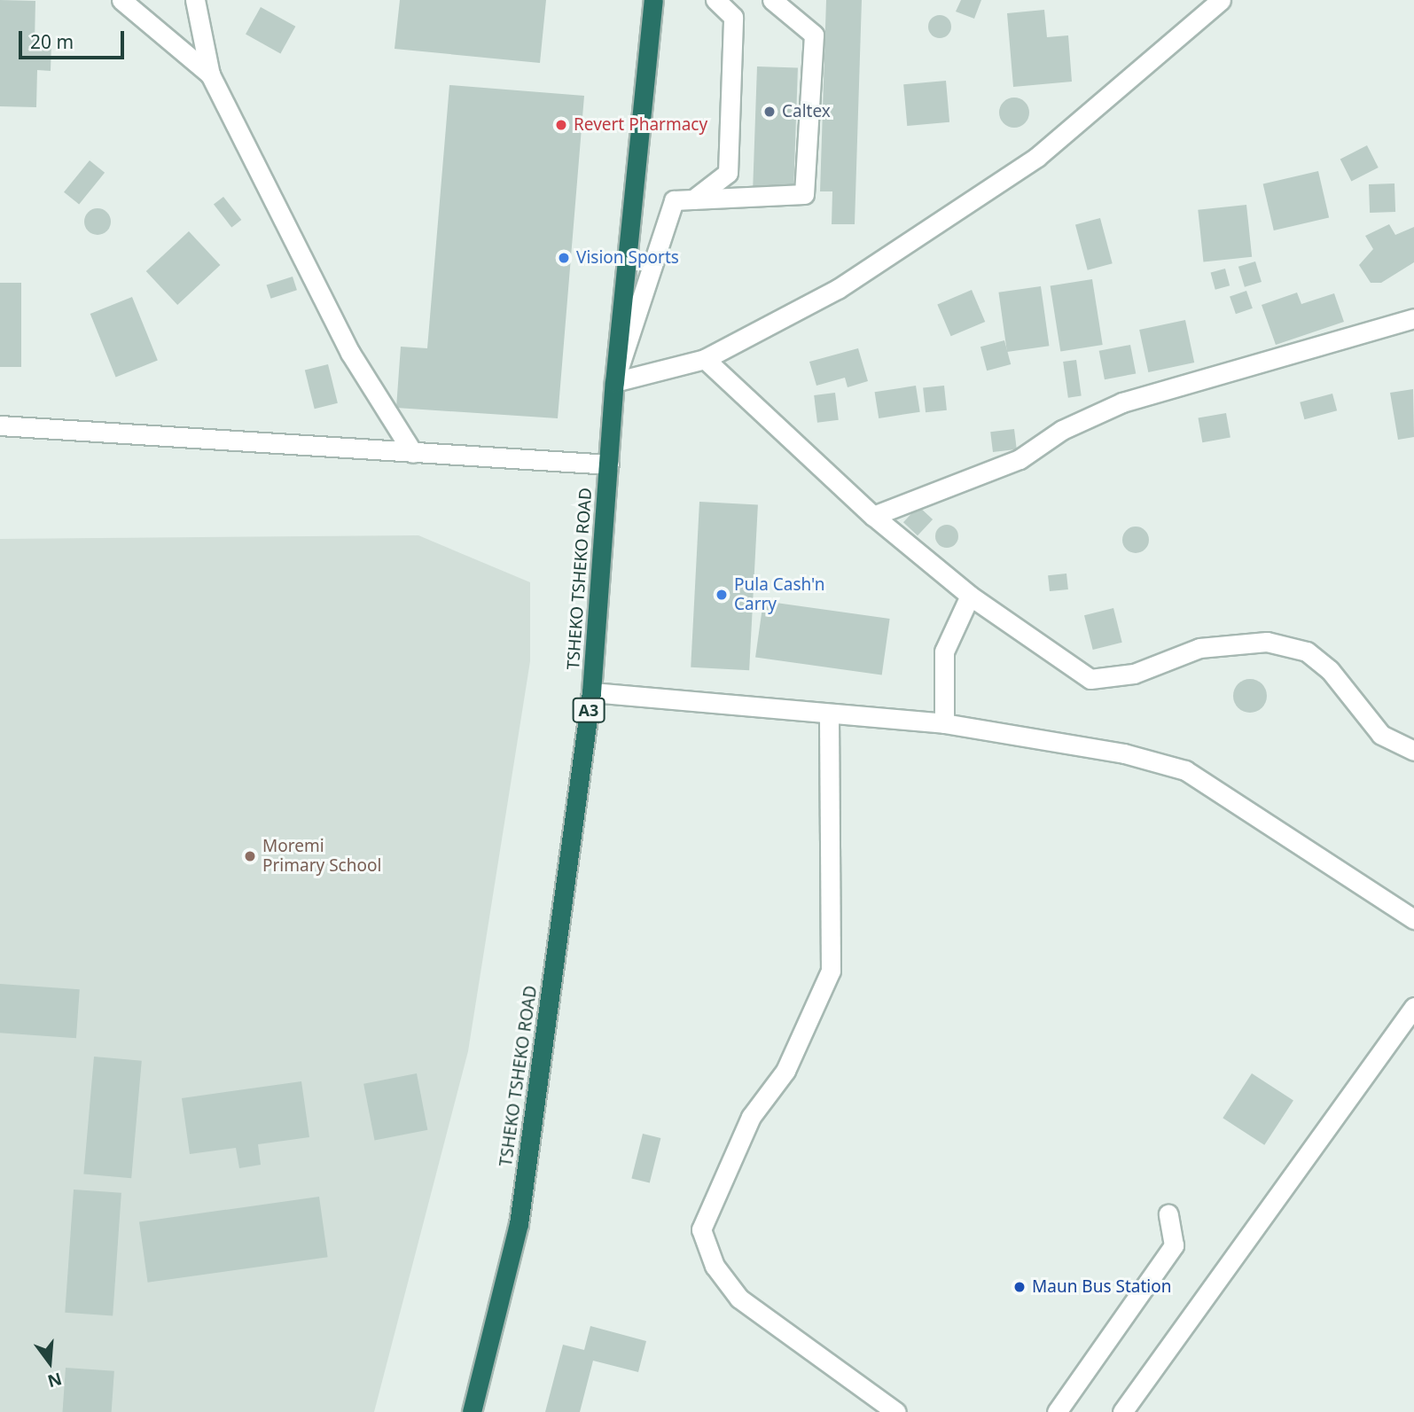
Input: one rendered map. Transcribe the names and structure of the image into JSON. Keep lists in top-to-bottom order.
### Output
{
  "streets": {
    "highway": ["TSHEKO TSHEKO ROAD", "A3"]
  },
  "places": [
    "Caltex",
    "Revert Pharmacy",
    "Vision Sports",
    "Pula Cash'n Carry",
    "Moremi Primary School",
    "Maun Bus Station"
  ],
  "scale_bar": "20 m",
  "north": "bottom"
}
